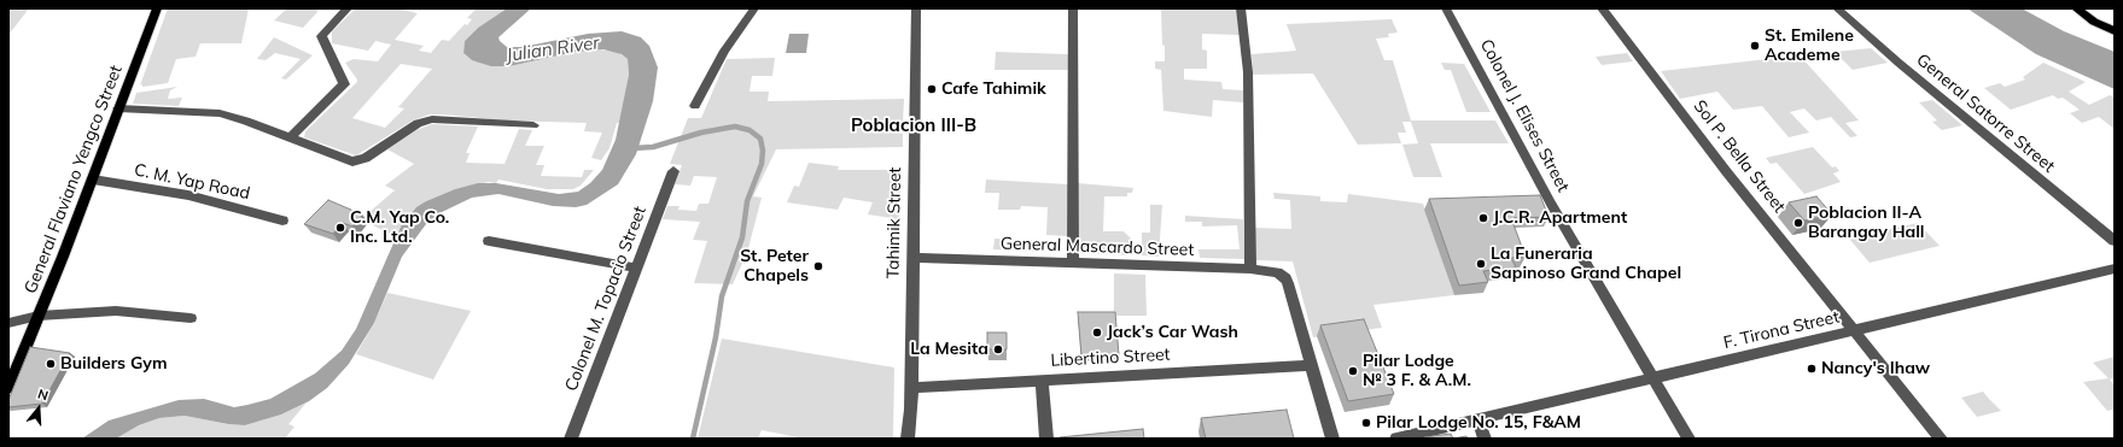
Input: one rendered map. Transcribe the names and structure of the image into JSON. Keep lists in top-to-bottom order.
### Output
{
  "streets": {
    "main road": ["General Flaviano Yengco Street"],
    "street": [
      "General Satorre Street",
      "Colonel J. Elises Street",
      "Sol P. Bella Street",
      "C. M. Yap Road",
      "Tahimik Street",
      "General Mascardo Street",
      "Colonel M. Topacio Street",
      "F. Tirona Street",
      "Libertino Street"
    ]
  },
  "crossings": [
    ["Colonel J. Elises Street", "F. Tirona Street"],
    ["Sol P. Bella Street", "F. Tirona Street"],
    ["General Flaviano Yengco Street", "C. M. Yap Road"],
    ["Tahimik Street", "General Mascardo Street"],
    ["Tahimik Street", "Libertino Street"],
    ["General Mascardo Street", "Libertino Street"]
  ],
  "districts": ["Poblacion III-B"],
  "water": ["Julian River"],
  "places": [
    "St. Emilene Academe",
    "Cafe Tahimik",
    "J.C.R. Apartment",
    "Poblacion II-A Barangay Hall",
    "C.M. Yap Co. Inc. Ltd.",
    "La Funeraria Sapinoso Grand Chapel",
    "St. Peter Chapels",
    "Jack’s Car Wash",
    "La Mesita",
    "Builders Gym",
    "Nancy's Ihaw",
    "Pilar Lodge № 3 F. & A.M.",
    "Pilar Lodge No. 15, F&AM"
  ],
  "north": "top"
}
